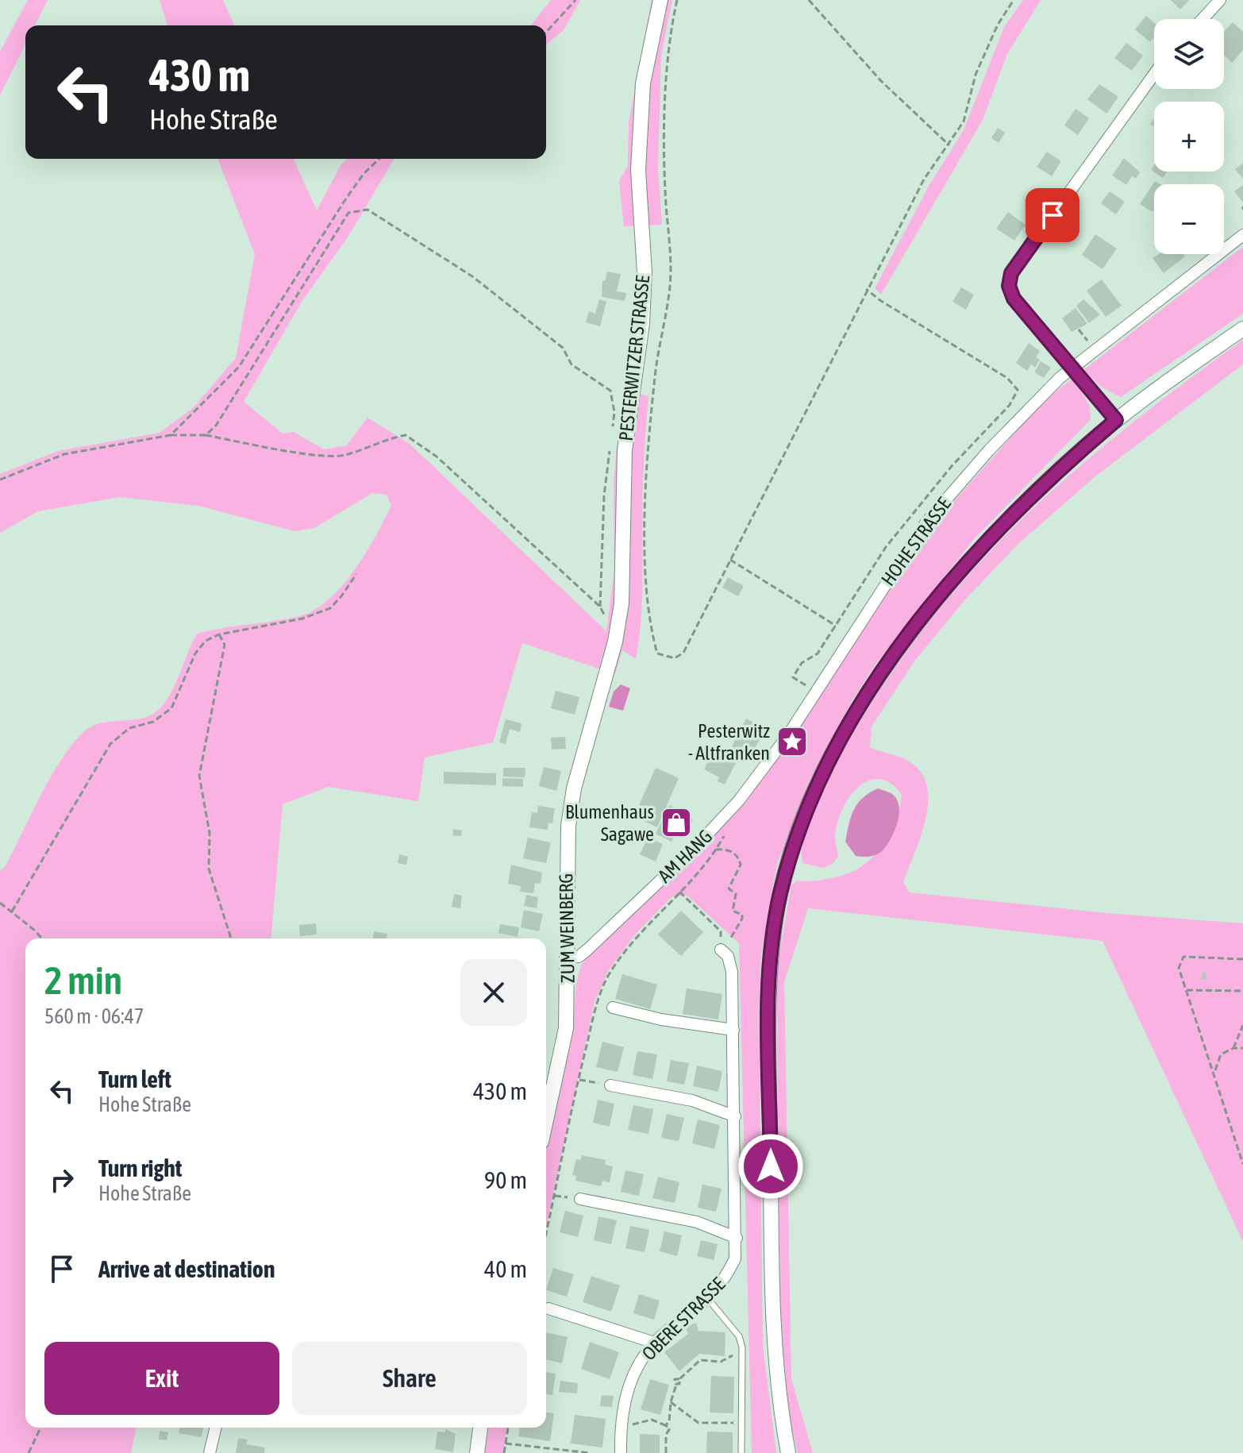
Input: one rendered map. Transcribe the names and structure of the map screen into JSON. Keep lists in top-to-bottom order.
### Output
{
  "streets": {
    "street": [
      "PESTERWITZER STRASSE",
      "HOHE STRASSE",
      "AM HANG",
      "ZUM WEINBERG",
      "OBERE STRASSE"
    ]
  },
  "crossings": [
    ["PESTERWITZER STRASSE", "ZUM WEINBERG"],
    ["HOHE STRASSE", "AM HANG"],
    ["AM HANG", "ZUM WEINBERG"]
  ],
  "places": {
    "place": ["Pesterwitz - Altfranken"],
    "shop": ["Blumenhaus Sagawe"]
  },
  "page": {
    "map_buttons": ["+", "−"],
    "turn": ["430 m", "Hohe Straße"],
    "heading": ["2 min", "560 m · 06:47"],
    "list": [
      {
        "name": "Turn left",
        "note": "Hohe Straße",
        "value": "430 m"
      },
      {
        "name": "Turn right",
        "note": "Hohe Straße",
        "value": "90 m"
      },
      {
        "name": "Arrive at destination",
        "value": "40 m"
      }
    ],
    "buttons": ["Exit", "Share"]
  }
}
